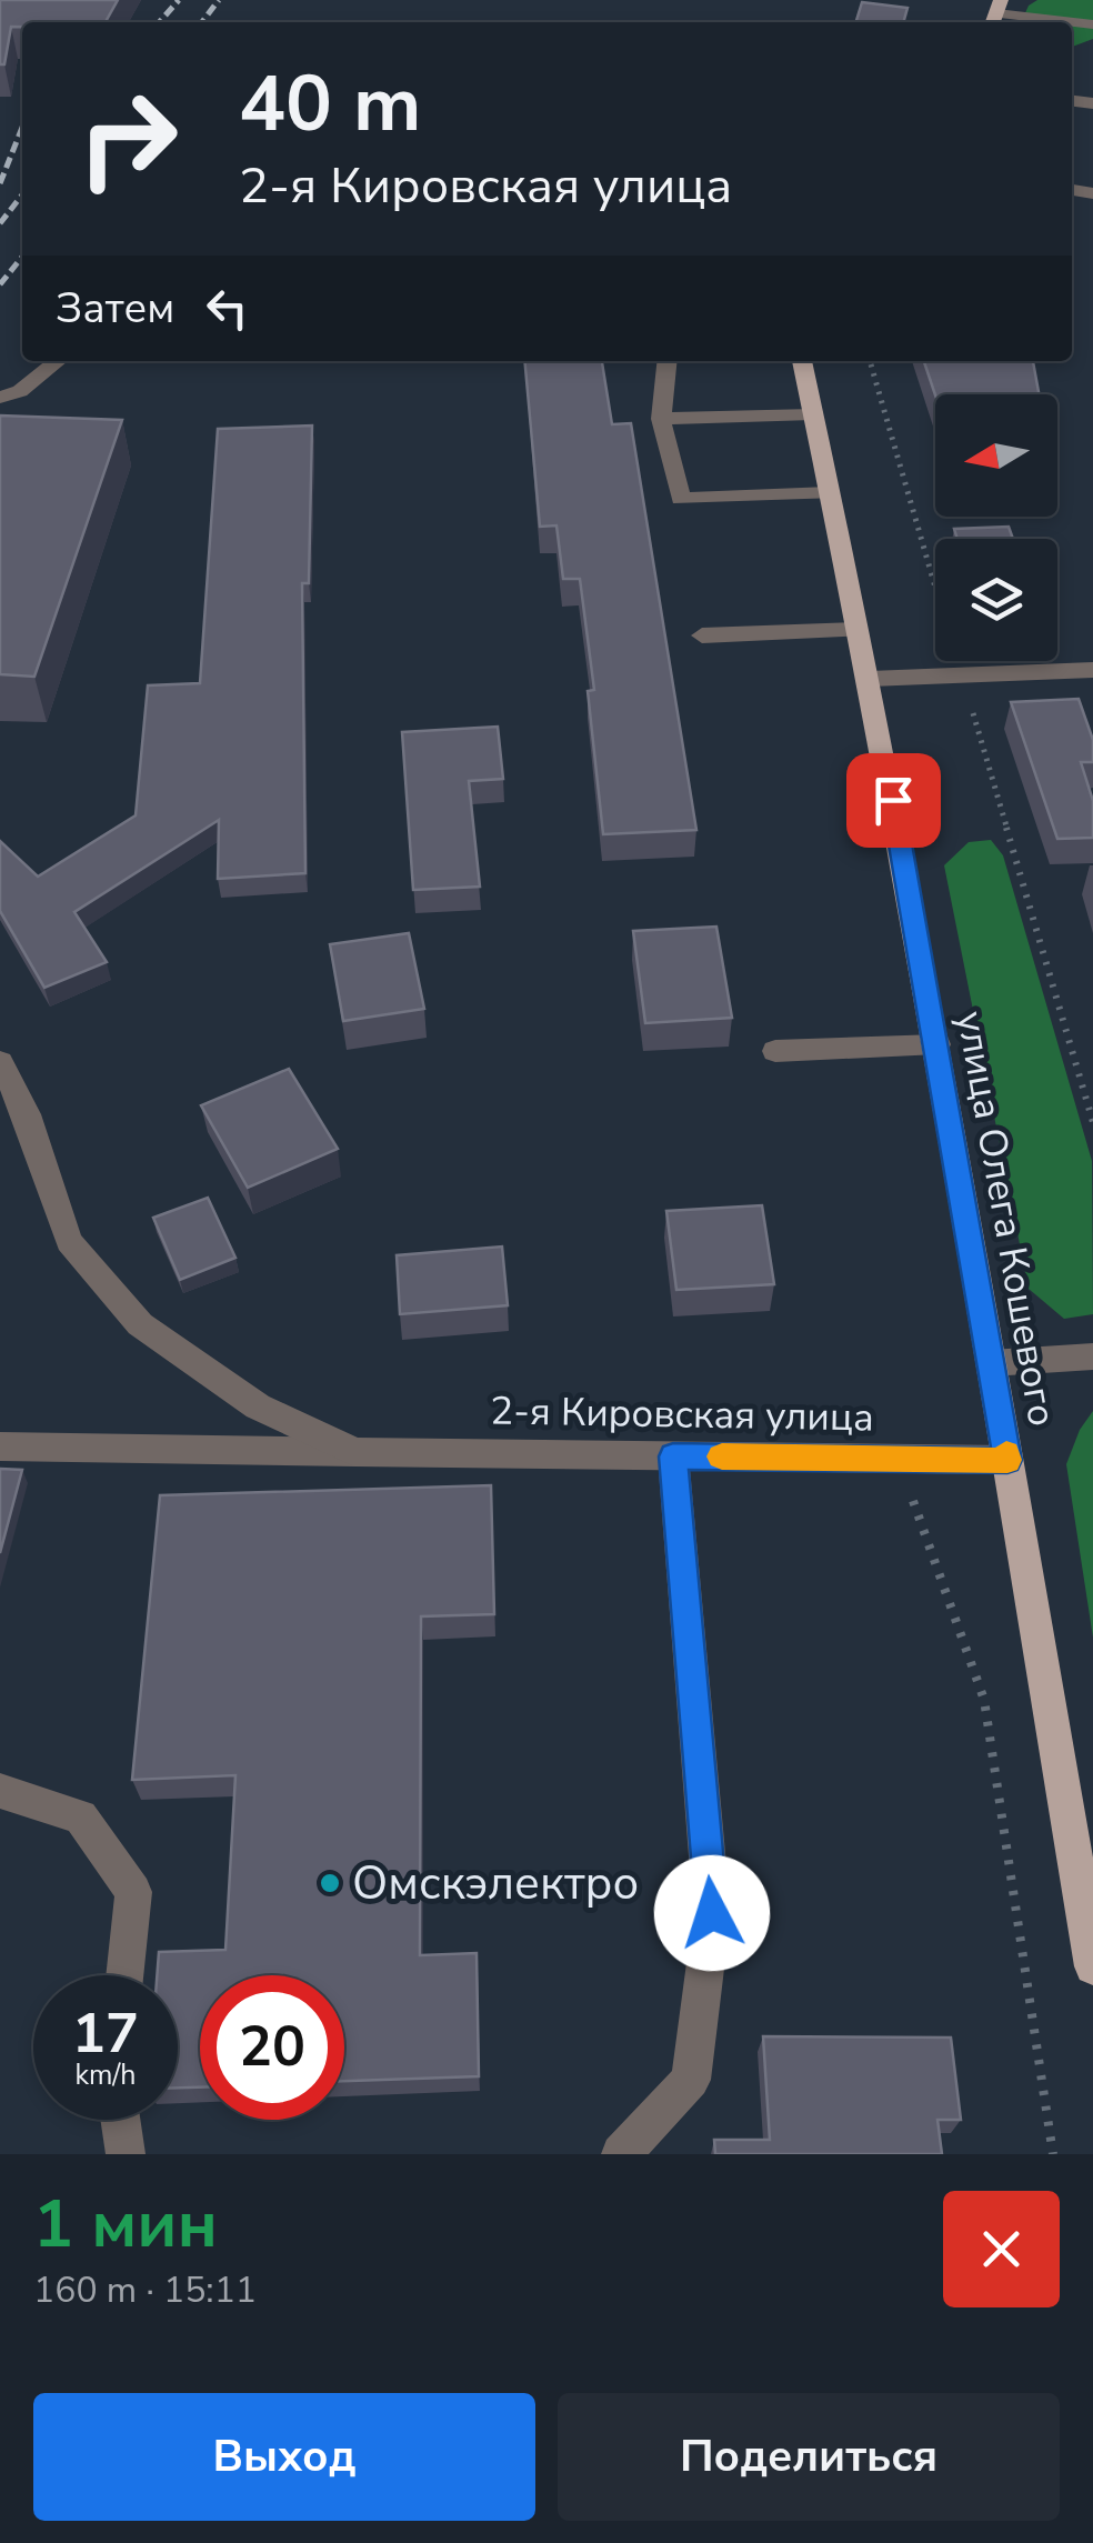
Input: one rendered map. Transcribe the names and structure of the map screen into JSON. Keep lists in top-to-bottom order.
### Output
{
  "streets": {
    "main road": ["улица Олега Кошевого"],
    "street": ["2-я Кировская улица"]
  },
  "crossings": [
    ["улица Олега Кошевого", "2-я Кировская улица"]
  ],
  "places": ["Омскэлектро"],
  "north": "left",
  "page": {
    "turn": ["40 m", "2-я Кировская улица"],
    "then": "Затем",
    "speed": "17 km/h",
    "limit": "20",
    "heading": ["1 мин", "160 m · 15:11"],
    "buttons": ["Выход", "Поделиться"]
  }
}
